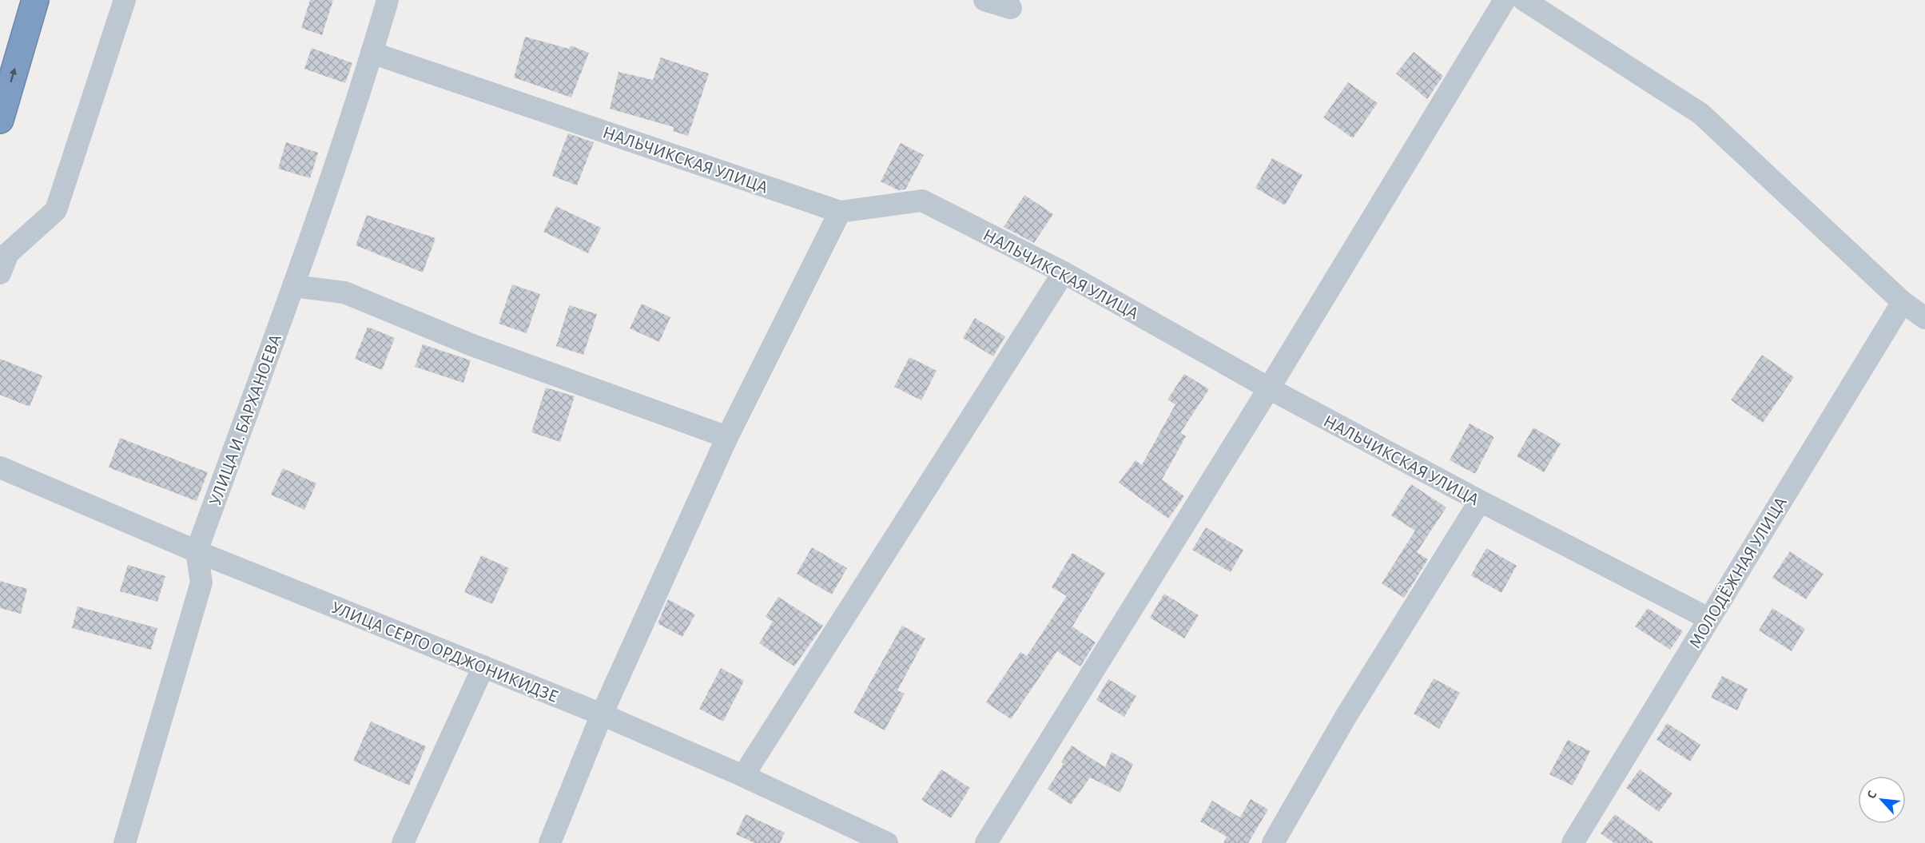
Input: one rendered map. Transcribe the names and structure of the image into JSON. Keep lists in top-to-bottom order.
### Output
{
  "streets": {
    "street": [
      "НАЛЬЧИКСКАЯ УЛИЦА",
      "УЛИЦА И. БАРХАНОЕВА",
      "МОЛОДЁЖНАЯ УЛИЦА",
      "УЛИЦА СЕРГО ОРДЖОНИКИДЗЕ"
    ]
  },
  "crossings": [
    ["НАЛЬЧИКСКАЯ УЛИЦА", "УЛИЦА И. БАРХАНОЕВА"],
    ["НАЛЬЧИКСКАЯ УЛИЦА", "МОЛОДЁЖНАЯ УЛИЦА"],
    ["УЛИЦА И. БАРХАНОЕВА", "УЛИЦА СЕРГО ОРДЖОНИКИДЗЕ"]
  ],
  "north": "top left"
}
